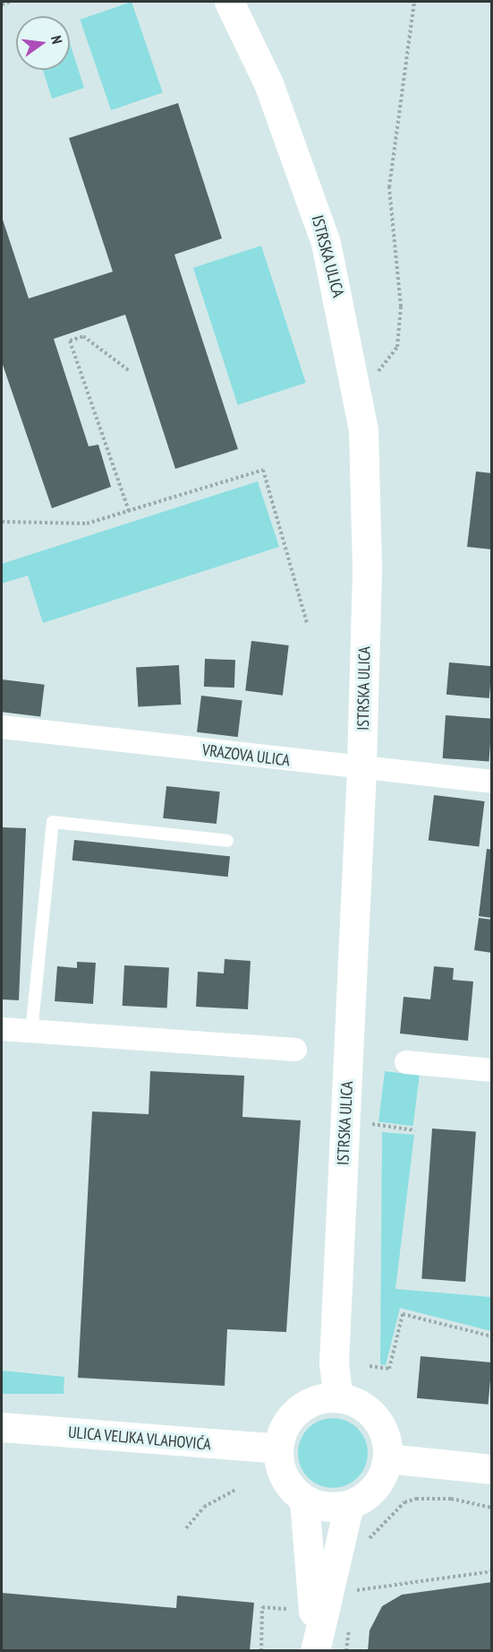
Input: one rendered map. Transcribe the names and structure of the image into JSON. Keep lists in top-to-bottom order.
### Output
{
  "streets": {
    "street": ["ISTRSKA ULICA", "VRAZOVA ULICA", "ULICA VELJKA VLAHOVIĆA"]
  },
  "crossings": [
    ["ISTRSKA ULICA", "VRAZOVA ULICA"],
    ["ISTRSKA ULICA", "ULICA VELJKA VLAHOVIĆA"]
  ],
  "north": "right"
}
